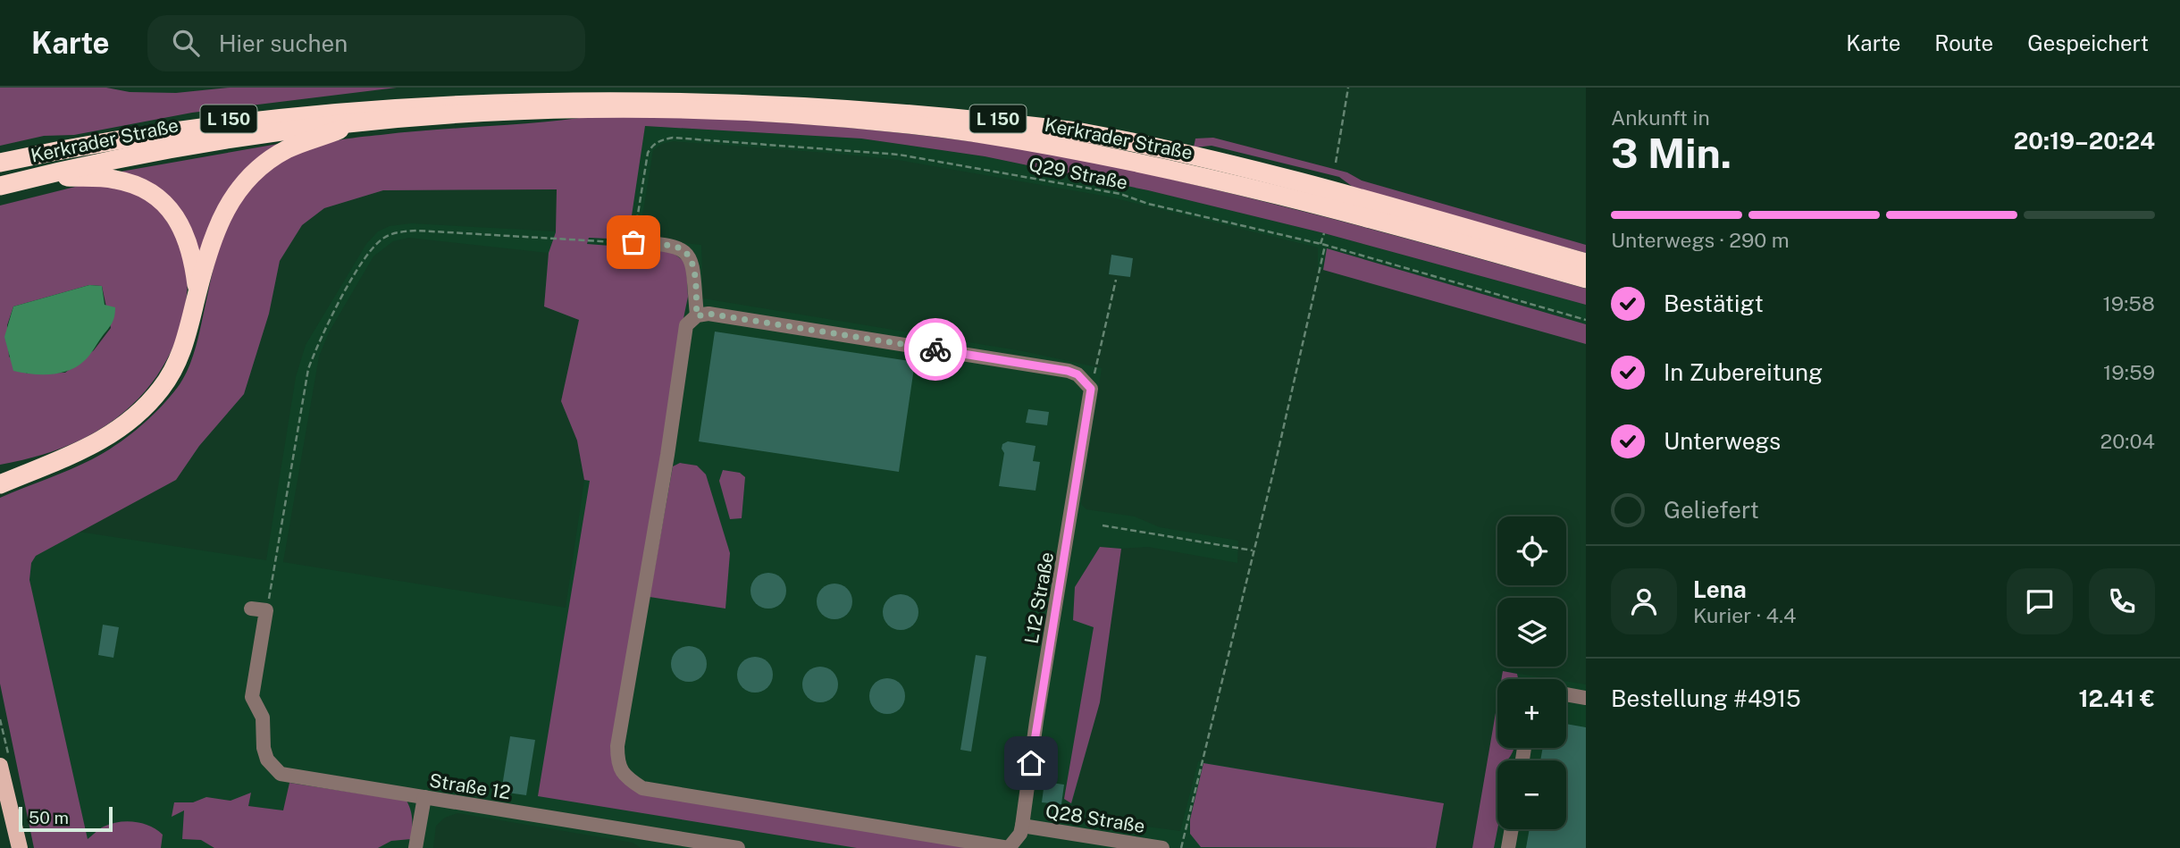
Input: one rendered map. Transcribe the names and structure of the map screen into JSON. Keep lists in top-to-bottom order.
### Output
{
  "streets": {
    "highway": ["L 150", "Kerkrader Straße"],
    "street": ["L12 Straße", "Straße 12", "Q28 Straße"],
    "path": ["Q29 Straße"]
  },
  "crossings": [
    ["L 150", "Kerkrader Straße"],
    ["L12 Straße", "Q28 Straße"]
  ],
  "scale_bar": "50 m",
  "page": {
    "header": "Karte",
    "search": "Hier suchen",
    "nav": ["Karte", "Route", "Gespeichert"],
    "heading": ["3 Min.", "Ankunft in", "20:19–20:24"],
    "panel": [
      "Lena",
      "Kurier · 4.4",
      "Bestellung #4915",
      "12.41 €"
    ],
    "bar": "Unterwegs · 290 m",
    "list": [
      ["Bestätigt", "19:58"],
      ["In Zubereitung", "19:59"],
      ["Unterwegs", "20:04"],
      "Geliefert"
    ],
    "map_buttons": ["+", "−"],
    "scale": "50 m"
  }
}
